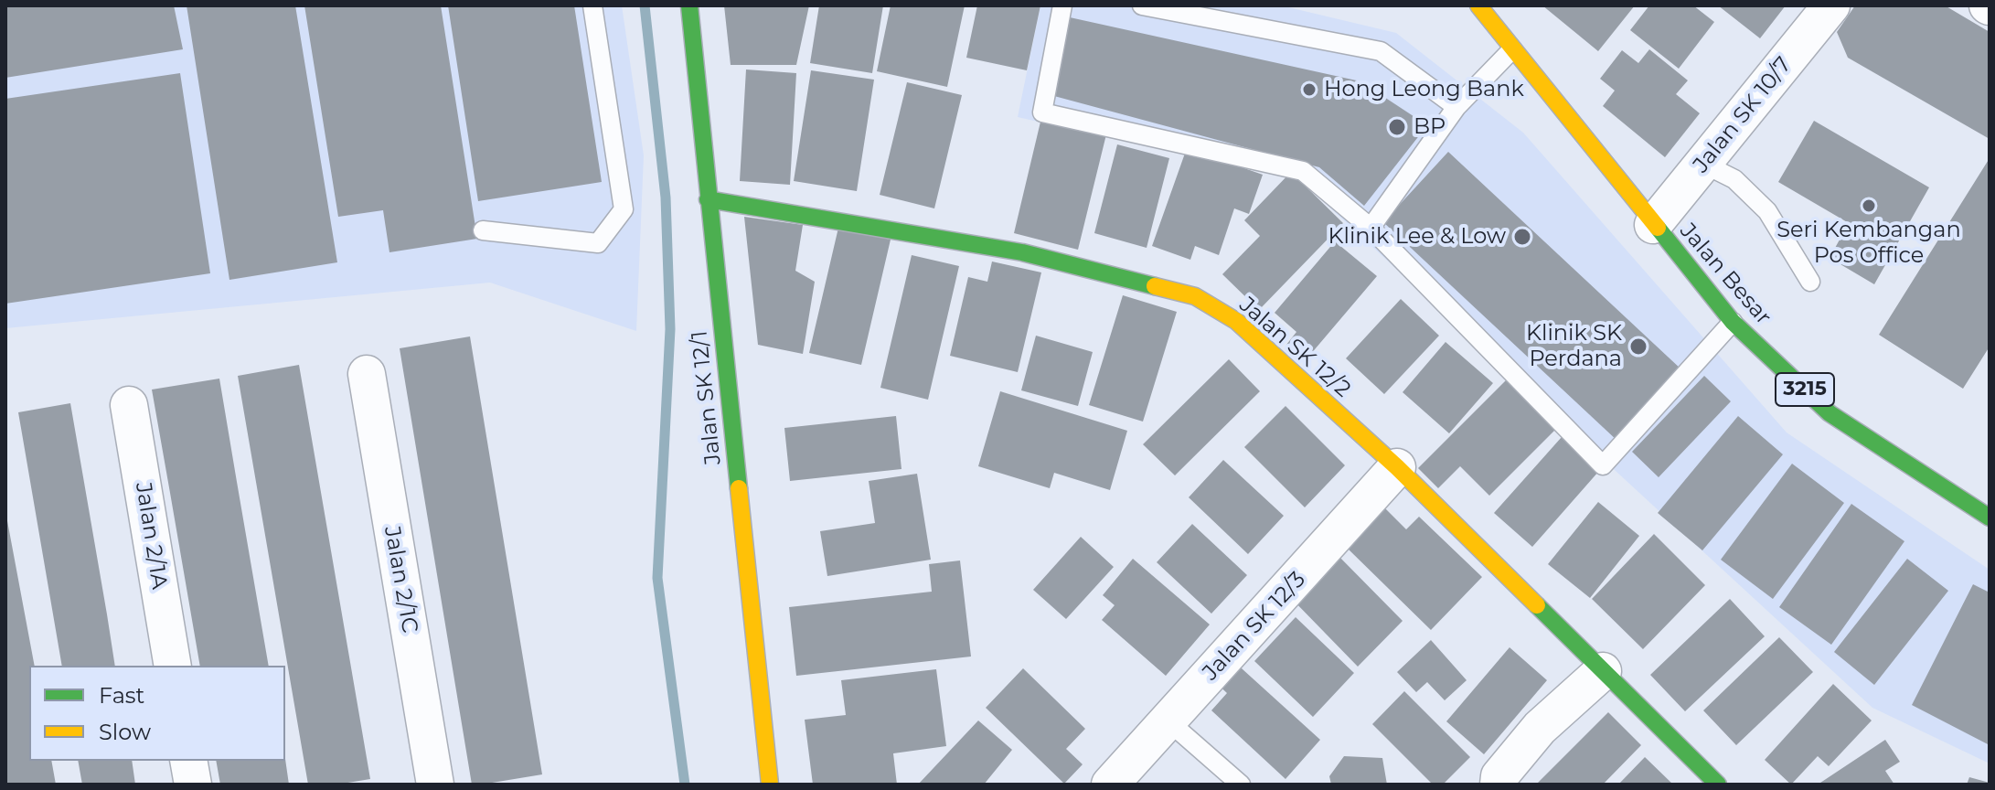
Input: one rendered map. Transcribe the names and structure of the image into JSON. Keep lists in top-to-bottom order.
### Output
{
  "streets": {
    "main road": [
      "Jalan Besar",
      "Jalan SK 12/2",
      "3215",
      "Jalan SK 12/1"
    ],
    "street": [
      "Jalan SK 10/7",
      "Jalan 2/1A",
      "Jalan 2/1C",
      "Jalan SK 12/3"
    ]
  },
  "crossings": [
    ["Jalan SK 10/7", "Jalan Besar"],
    ["Jalan SK 12/2", "Jalan SK 12/1"],
    ["Jalan SK 12/2", "Jalan SK 12/3"]
  ],
  "places": [
    "Hong Leong Bank",
    "BP",
    "Seri Kembangan Pos Office",
    "Klinik Lee & Low",
    "Klinik SK Perdana"
  ],
  "legend": ["Fast", "Slow"]
}
